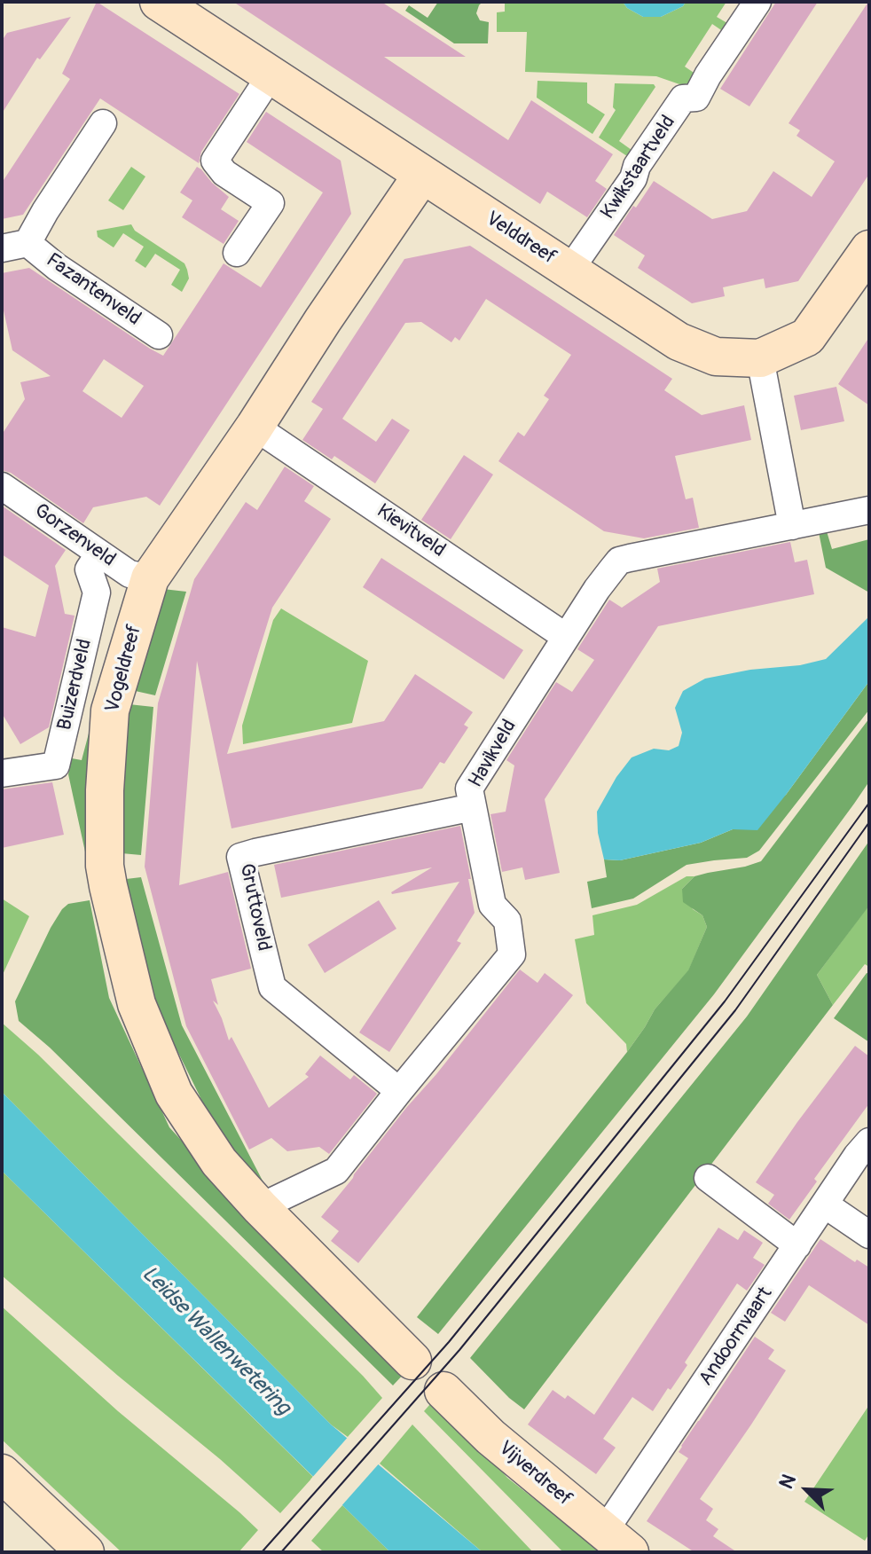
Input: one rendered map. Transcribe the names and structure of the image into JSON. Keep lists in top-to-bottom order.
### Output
{
  "streets": {
    "street": [
      "Kwikstaartveld",
      "Velddreef",
      "Fazantenveld",
      "Kievitveld",
      "Gorzenveld",
      "Vogeldreef",
      "Buizerdveld",
      "Havikveld",
      "Gruttoveld",
      "Andoornvaart",
      "Vijverdreef"
    ]
  },
  "crossings": [
    ["Kwikstaartveld", "Velddreef"],
    ["Velddreef", "Vogeldreef"],
    ["Kievitveld", "Vogeldreef"],
    ["Kievitveld", "Havikveld"],
    ["Gorzenveld", "Vogeldreef"],
    ["Gorzenveld", "Buizerdveld"],
    ["Vogeldreef", "Havikveld"],
    ["Havikveld", "Gruttoveld"],
    ["Andoornvaart", "Vijverdreef"]
  ],
  "water": ["Leidse Wallenwetering"],
  "north": "top left"
}
